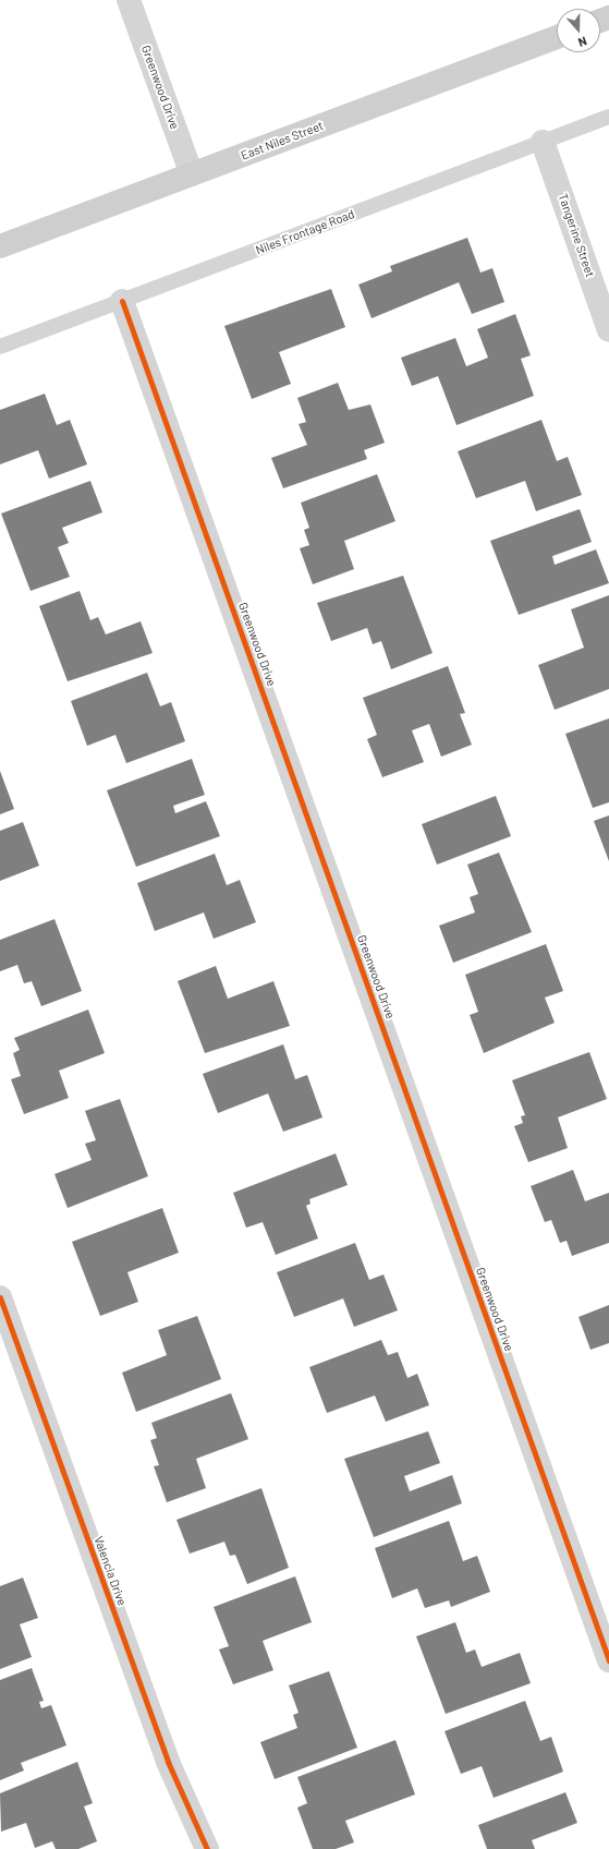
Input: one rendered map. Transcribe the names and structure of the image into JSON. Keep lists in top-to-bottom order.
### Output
{
  "streets": {
    "main road": ["East Niles Street"],
    "street": ["Greenwood Drive", "Tangerine Street", "Valencia Drive"],
    "lane": ["Niles Frontage Road"]
  },
  "crossings": [
    ["Greenwood Drive", "East Niles Street"],
    ["Greenwood Drive", "Niles Frontage Road"],
    ["Niles Frontage Road", "Tangerine Street"]
  ],
  "north": "bottom"
}
